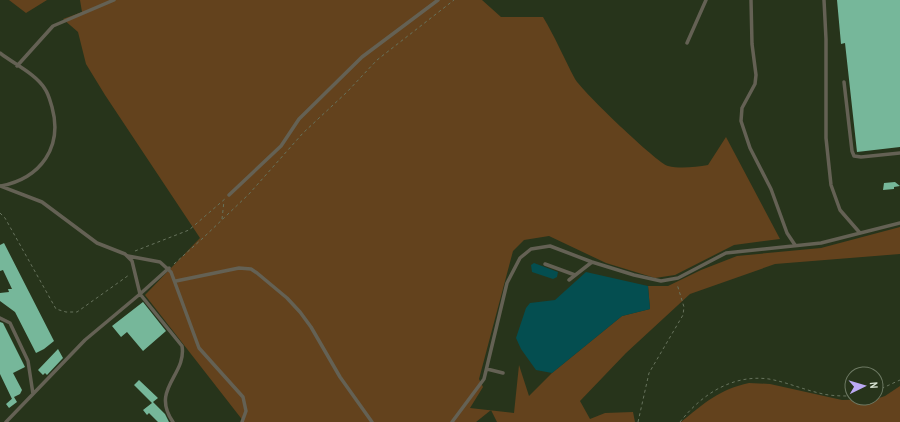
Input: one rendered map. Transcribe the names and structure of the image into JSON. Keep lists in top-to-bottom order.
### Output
{
  "north": "right"
}
